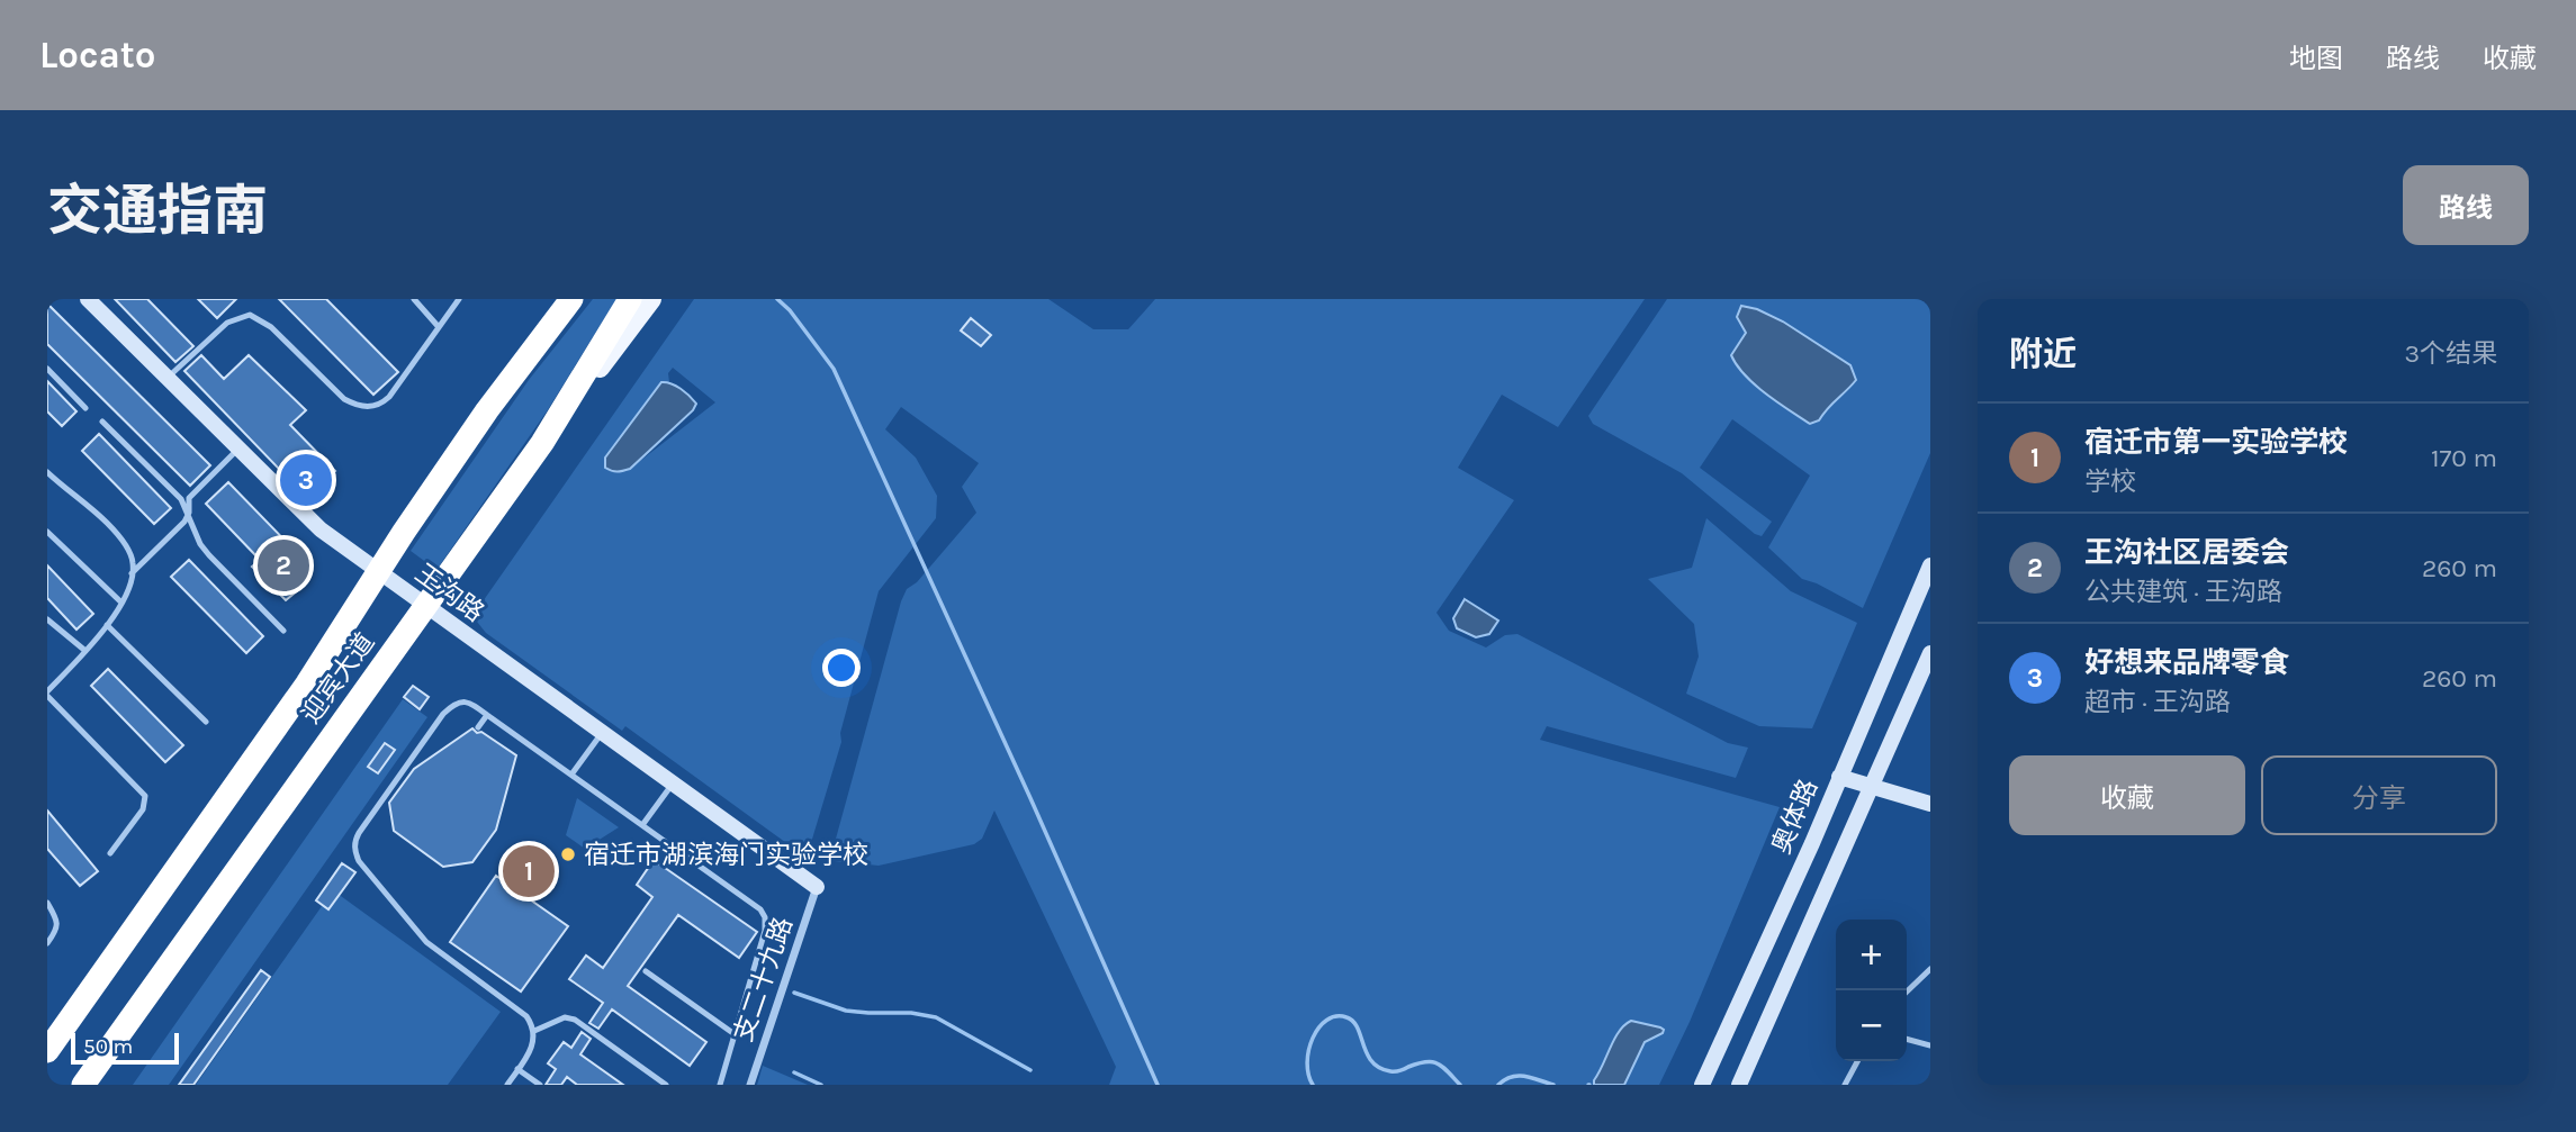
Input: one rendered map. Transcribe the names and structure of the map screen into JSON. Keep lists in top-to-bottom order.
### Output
{
  "streets": {
    "highway": ["迎宾大道"],
    "street": ["王沟路", "奥体路", "支二十九路"]
  },
  "crossings": [
    ["王沟路", "迎宾大道"],
    ["王沟路", "支二十九路"]
  ],
  "places": ["宿迁市湖滨海门实验学校"],
  "scale_bar": "50 m",
  "page": {
    "header": "Locato",
    "nav": ["地图", "路线", "收藏"],
    "title": "交通指南",
    "buttons": [
      "路线",
      ["收藏", "分享"]
    ],
    "heading": ["附近", "3个结果"],
    "list": [
      {
        "mark": "1",
        "name": "宿迁市第一实验学校",
        "note": "学校",
        "value": "170 m"
      },
      {
        "mark": "2",
        "name": "王沟社区居委会",
        "note": "公共建筑 · 王沟路",
        "value": "260 m"
      },
      {
        "mark": "3",
        "name": "好想来品牌零食",
        "note": "超市 · 王沟路",
        "value": "260 m"
      }
    ],
    "pins": ["3", "2", "1"],
    "map_buttons": ["+", "−"],
    "scale": "50 m"
  }
}
